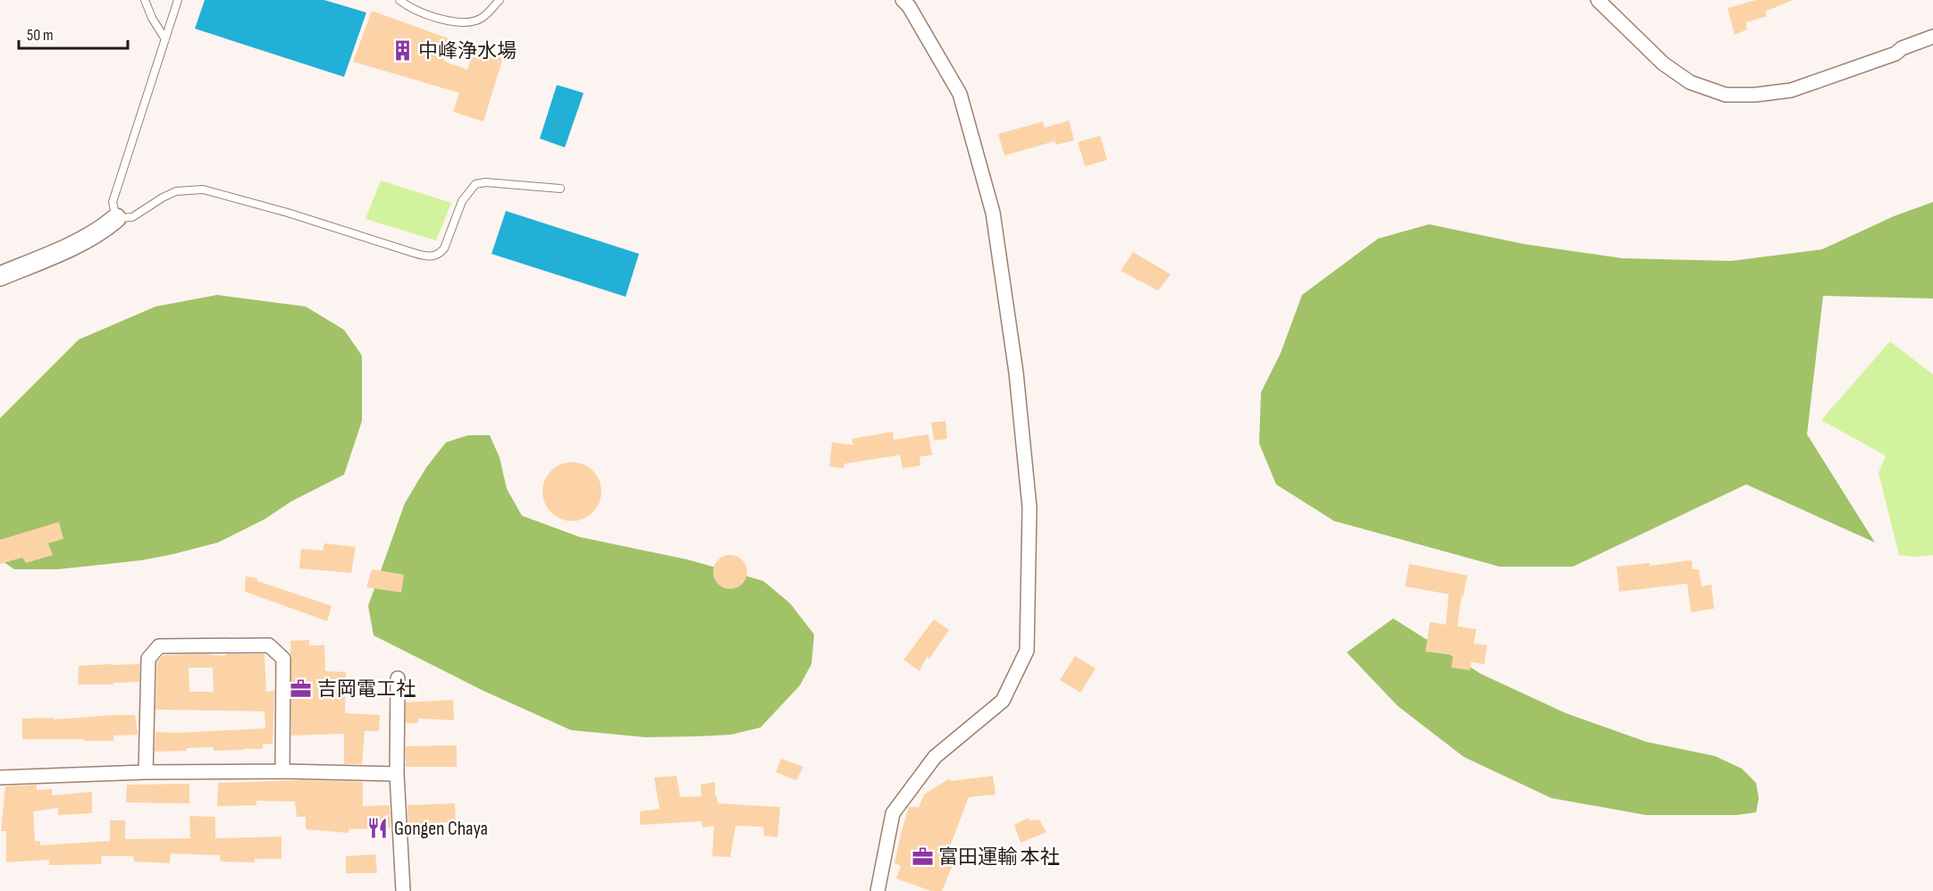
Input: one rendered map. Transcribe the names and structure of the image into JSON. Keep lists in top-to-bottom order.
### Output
{
  "places": {
    "building": ["中峰浄水場"],
    "office": ["吉岡電工社", "富田運輸 本社"],
    "restaurant": ["Gongen Chaya"]
  },
  "scale_bar": "50 m"
}
